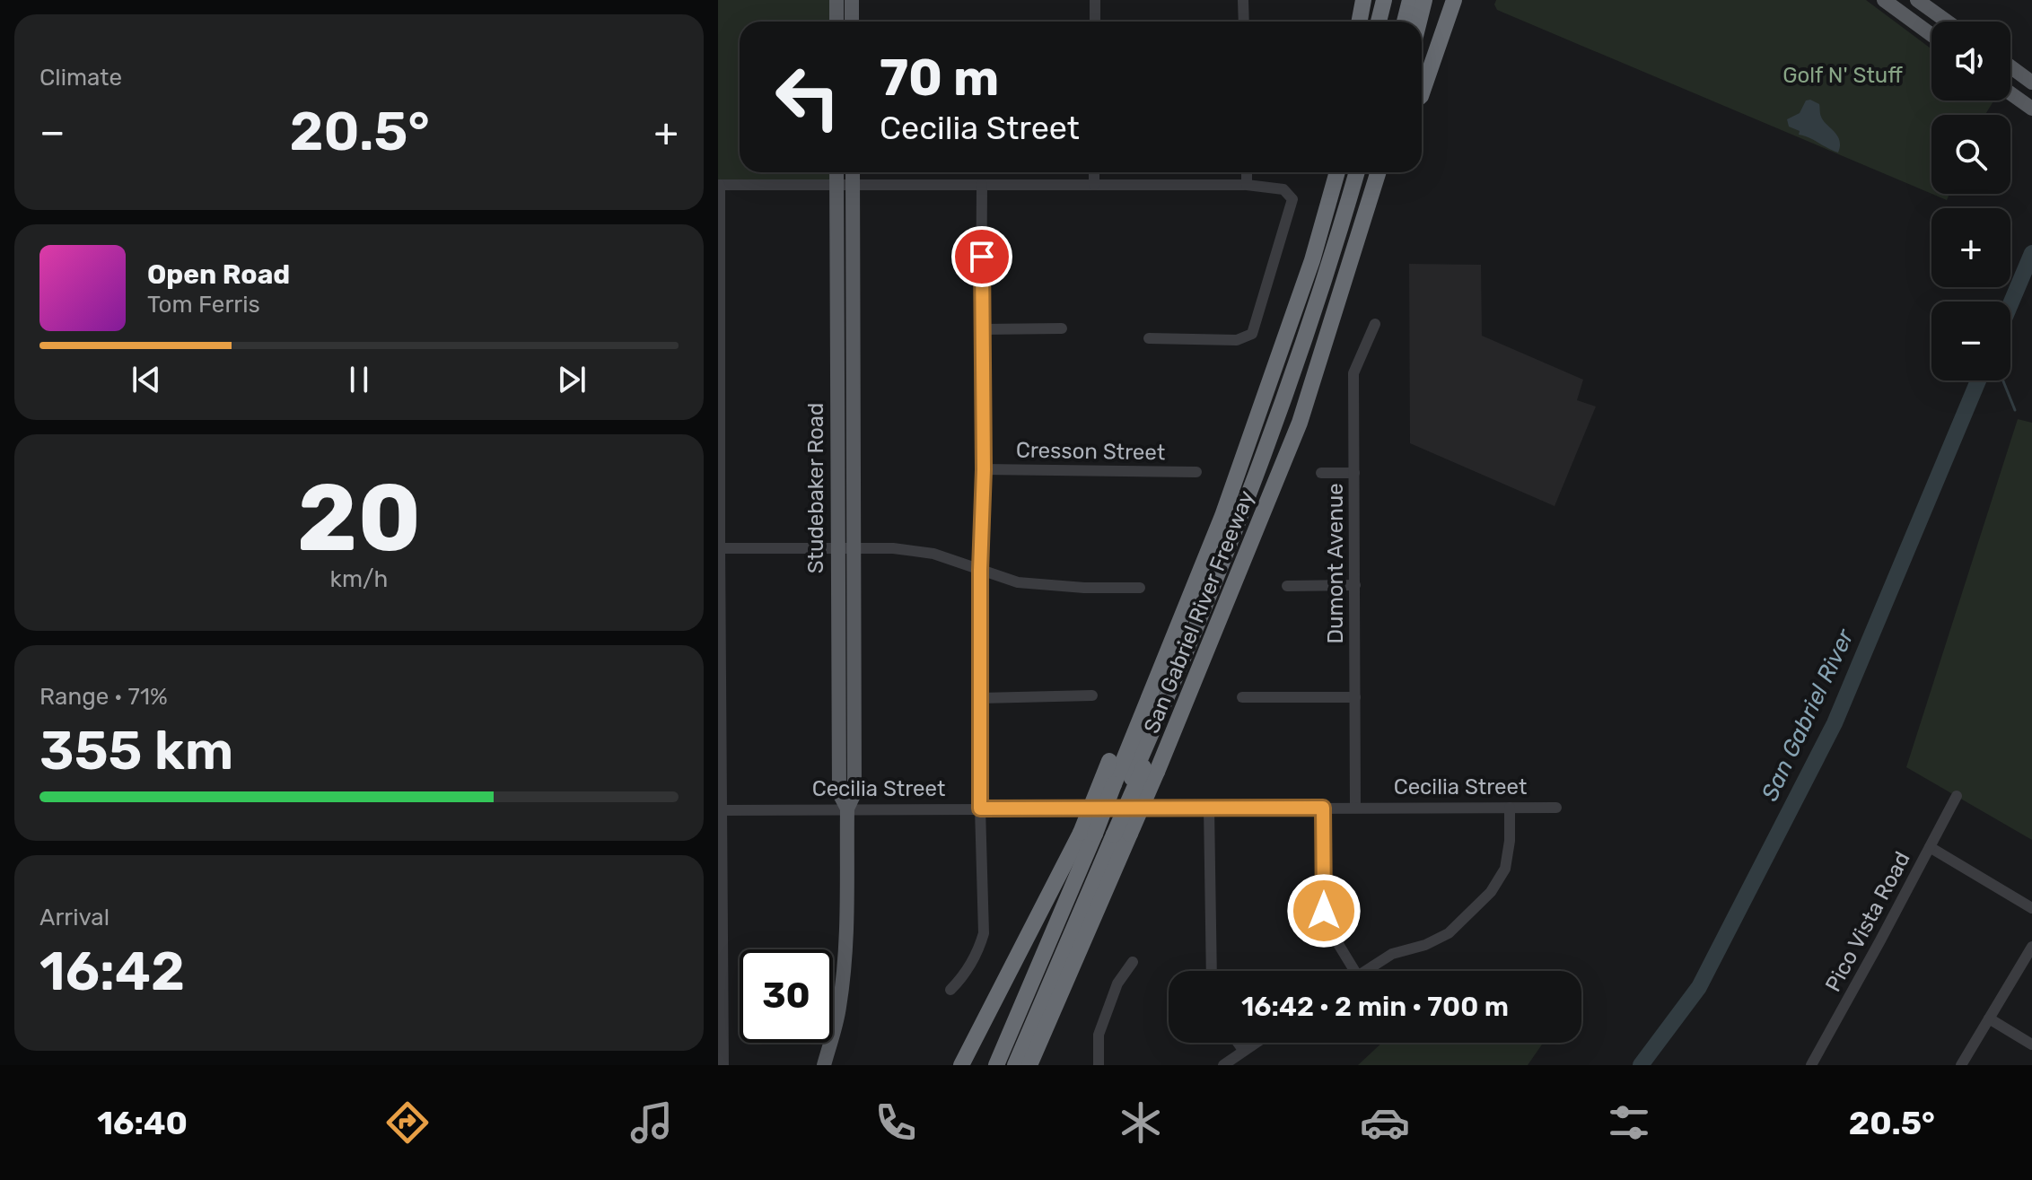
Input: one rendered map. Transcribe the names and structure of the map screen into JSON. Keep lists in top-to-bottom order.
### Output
{
  "streets": {
    "highway": ["San Gabriel River Freeway"],
    "main road": ["Studebaker Road"],
    "street": [
      "Cresson Street",
      "Dumont Avenue",
      "Cecilia Street",
      "Pico Vista Road"
    ]
  },
  "crossings": [
    ["Studebaker Road", "Cecilia Street"],
    ["Dumont Avenue", "Cecilia Street"]
  ],
  "water": ["San Gabriel River"],
  "parks": ["Golf N' Stuff"],
  "page": {
    "tile": [
      "Climate",
      ["20", "km/h"],
      ["Range · 71%", "355 km"],
      ["Arrival", "16:42"]
    ],
    "map_buttons": ["+", "−"],
    "turn": ["70 m", "Cecilia Street"],
    "heat": ["−", "20.5°", "+"],
    "song": ["Open Road", "Tom Ferris"],
    "limit": "30",
    "trip": "16:42 · 2 min · 700 m",
    "tabs": ["16:40", "20.5°"]
  }
}
